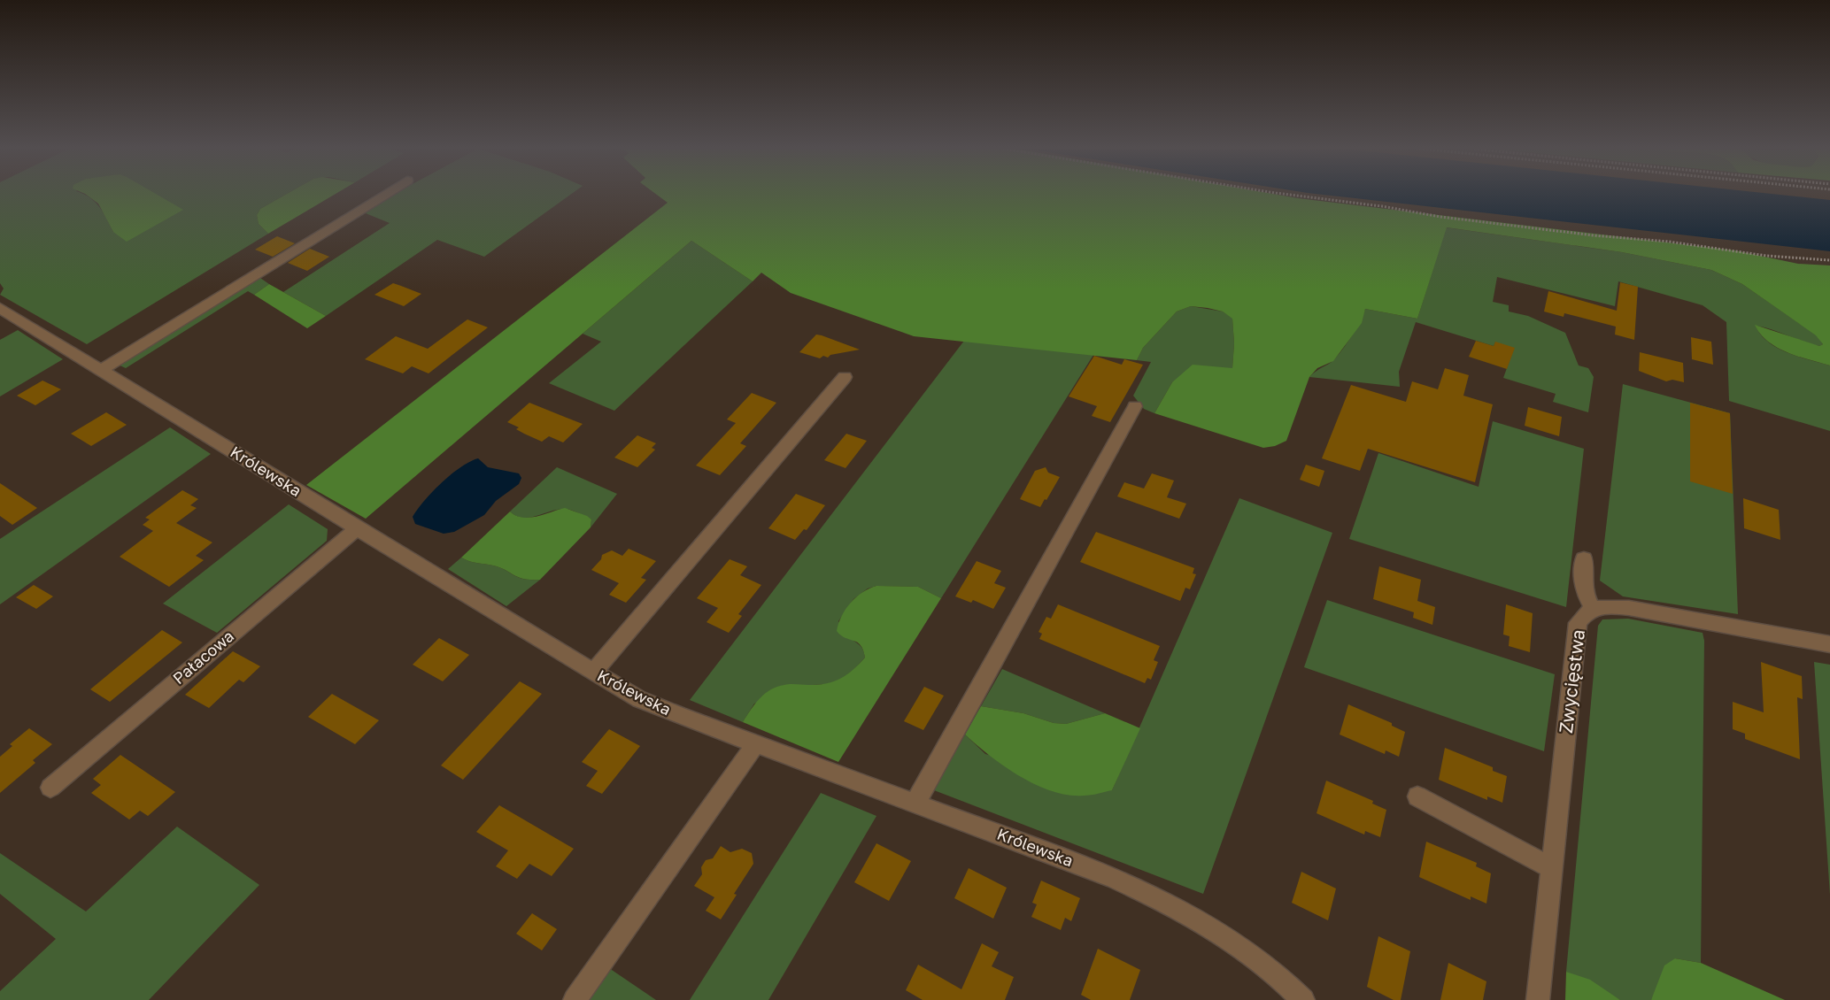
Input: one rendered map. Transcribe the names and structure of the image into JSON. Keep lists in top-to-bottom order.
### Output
{
  "streets": {
    "street": ["Królewska", "Pałacowa", "Zwycięstwa"]
  },
  "crossings": [
    ["Królewska", "Pałacowa"]
  ]
}
